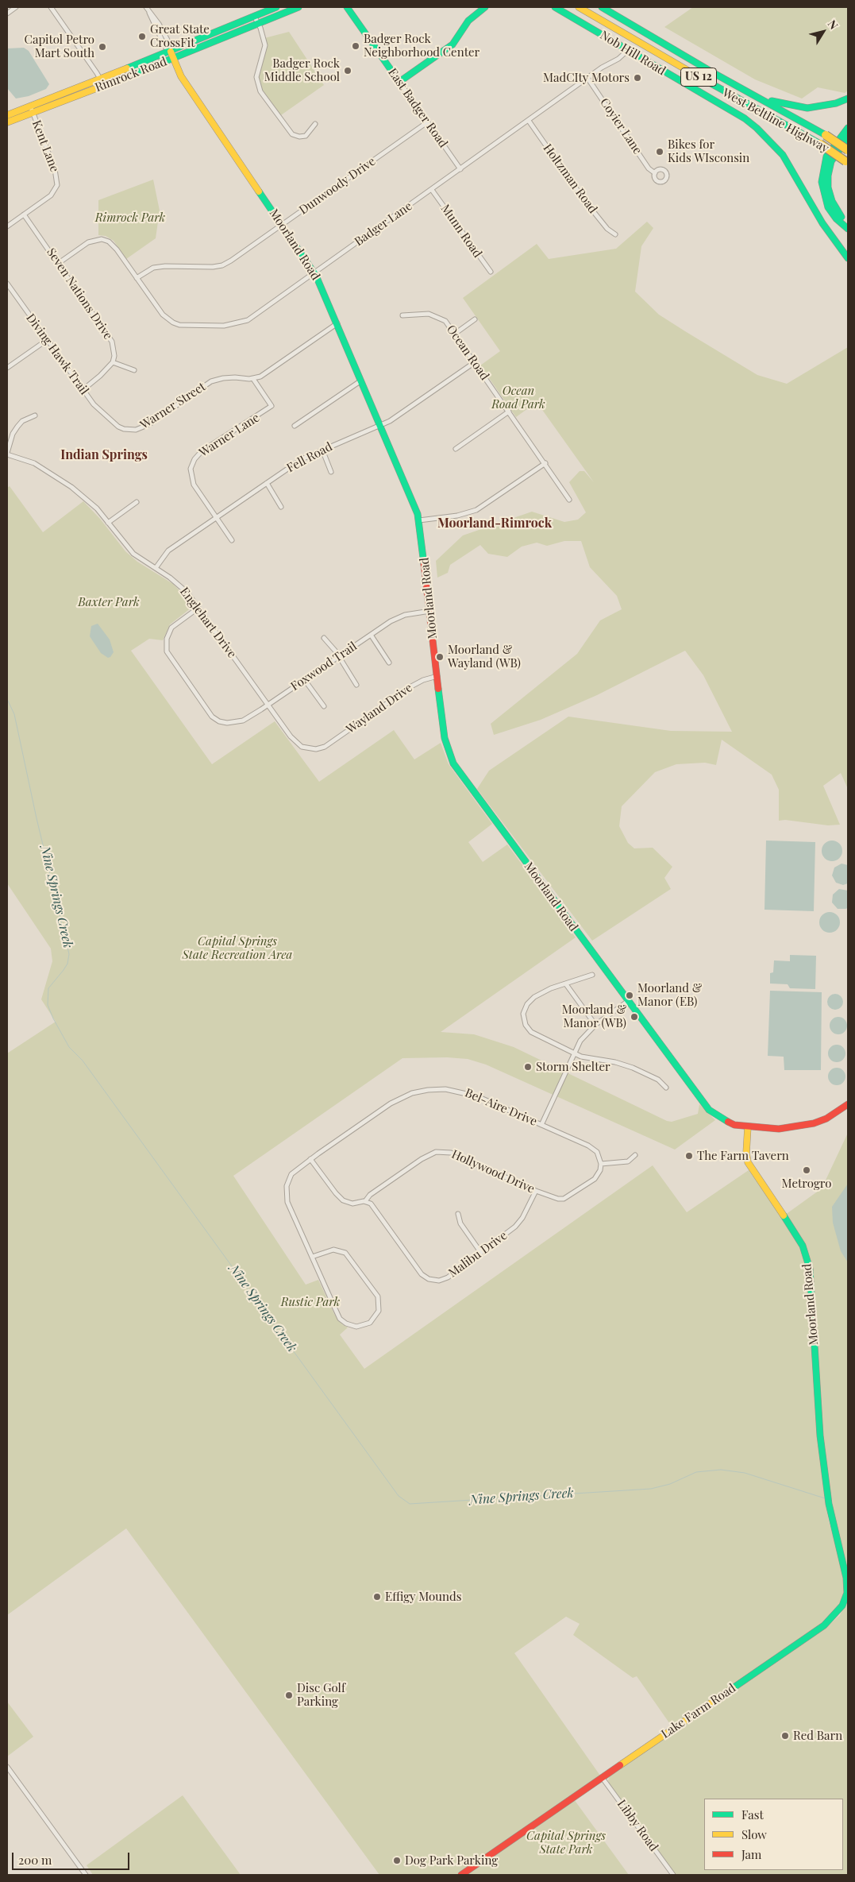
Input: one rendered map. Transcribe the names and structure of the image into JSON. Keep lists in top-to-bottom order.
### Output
{
  "streets": {
    "main road": [
      "Nob Hill Road",
      "Rimrock Road",
      "US 12",
      "East Badger Road",
      "West Beltline Highway",
      "Moorland Road",
      "Lake Farm Road"
    ],
    "street": [
      "Coyier Lane",
      "Kent Lane",
      "Holtzman Road",
      "Dunwoody Drive",
      "Badger Lane",
      "Munn Road",
      "Seven Nations Drive",
      "Ocean Road",
      "Diving Hawk Trail",
      "Warner Street",
      "Warner Lane",
      "Fell Road",
      "Englehart Drive",
      "Foxwood Trail",
      "Wayland Drive",
      "Bel-Aire Drive",
      "Hollywood Drive",
      "Malibu Drive",
      "Libby Road"
    ]
  },
  "crossings": [
    ["Nob Hill Road", "Badger Lane"],
    ["Rimrock Road", "Kent Lane"],
    ["Rimrock Road", "Moorland Road"],
    ["East Badger Road", "Dunwoody Drive"],
    ["East Badger Road", "Badger Lane"],
    ["Coyier Lane", "Badger Lane"],
    ["Kent Lane", "Seven Nations Drive"],
    ["Holtzman Road", "Badger Lane"],
    ["Dunwoody Drive", "Badger Lane"],
    ["Dunwoody Drive", "Moorland Road"],
    ["Badger Lane", "Munn Road"],
    ["Badger Lane", "Moorland Road"],
    ["Badger Lane", "Seven Nations Drive"],
    ["Moorland Road", "Warner Street"],
    ["Moorland Road", "Fell Road"],
    ["Moorland Road", "Foxwood Trail"],
    ["Moorland Road", "Wayland Drive"],
    ["Moorland Road", "Lake Farm Road"],
    ["Ocean Road", "Fell Road"],
    ["Diving Hawk Trail", "Warner Street"],
    ["Warner Street", "Warner Lane"],
    ["Warner Lane", "Fell Road"],
    ["Fell Road", "Englehart Drive"],
    ["Englehart Drive", "Foxwood Trail"],
    ["Englehart Drive", "Wayland Drive"],
    ["Bel-Aire Drive", "Hollywood Drive"],
    ["Hollywood Drive", "Malibu Drive"],
    ["Lake Farm Road", "Libby Road"]
  ],
  "districts": ["Indian Springs", "Moorland-Rimrock"],
  "water": ["Nine Springs Creek"],
  "parks": [
    "Rimrock Park",
    "Ocean Road Park",
    "Baxter Park",
    "Capital Springs State Recreation Area",
    "Rustic Park",
    "Capital Springs State Park"
  ],
  "places": [
    "Great State CrossFit",
    "Badger Rock Neighborhood Center",
    "Capitol Petro Mart South",
    "Badger Rock Middle School",
    "MadCIty Motors",
    "Bikes for Kids WIsconsin",
    "Moorland & Wayland (WB)",
    "Moorland & Manor (EB)",
    "Moorland & Manor (WB)",
    "Storm Shelter",
    "The Farm Tavern",
    "Metrogro",
    "Effigy Mounds",
    "Disc Golf Parking",
    "Red Barn",
    "Dog Park Parking"
  ],
  "legend": ["Fast", "Slow", "Jam"],
  "scale_bar": "200 m",
  "north": "top right"
}
